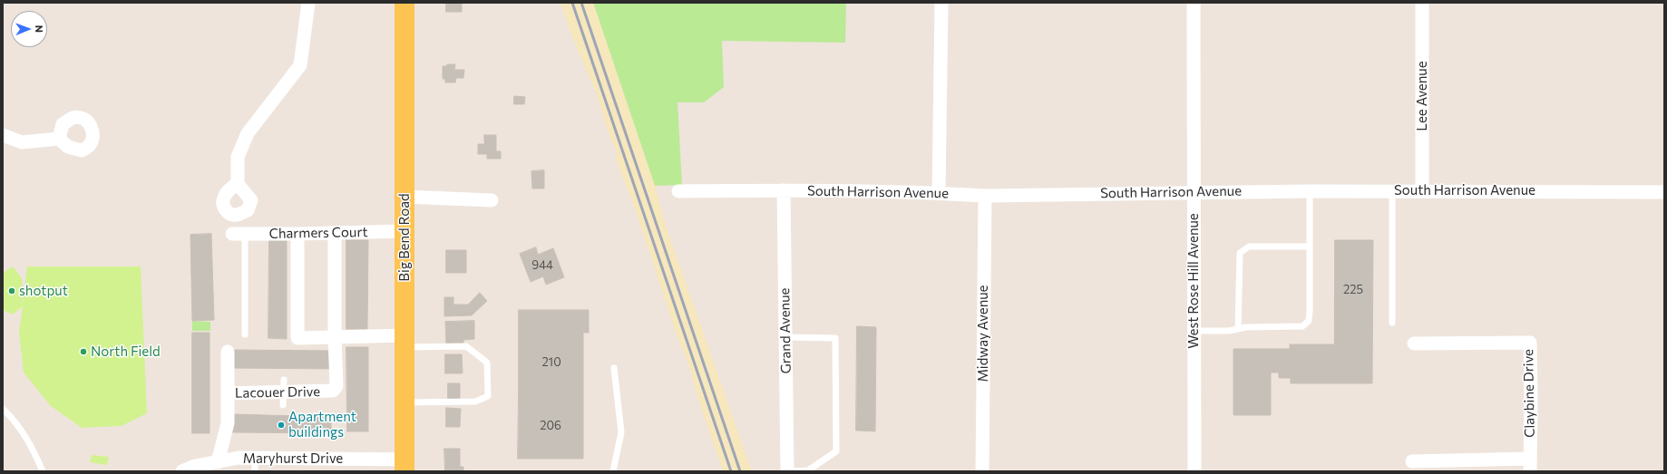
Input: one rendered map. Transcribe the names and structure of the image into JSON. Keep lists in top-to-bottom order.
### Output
{
  "streets": {
    "main road": ["Big Bend Road"],
    "street": [
      "Lee Avenue",
      "South Harrison Avenue",
      "Charmers Court",
      "West Rose Hill Avenue",
      "Grand Avenue",
      "Midway Avenue",
      "Lacouer Drive",
      "Claybine Drive",
      "Maryhurst Drive"
    ]
  },
  "crossings": [
    ["Lee Avenue", "South Harrison Avenue"],
    ["South Harrison Avenue", "West Rose Hill Avenue"],
    ["South Harrison Avenue", "Grand Avenue"],
    ["South Harrison Avenue", "Midway Avenue"],
    ["Charmers Court", "Big Bend Road"],
    ["Big Bend Road", "Maryhurst Drive"],
    ["Lacouer Drive", "Maryhurst Drive"]
  ],
  "places": ["shotput", "North Field", "Apartment buildings"],
  "house_numbers": [
    "944",
    "225",
    "210",
    "206"
  ],
  "north": "right"
}
